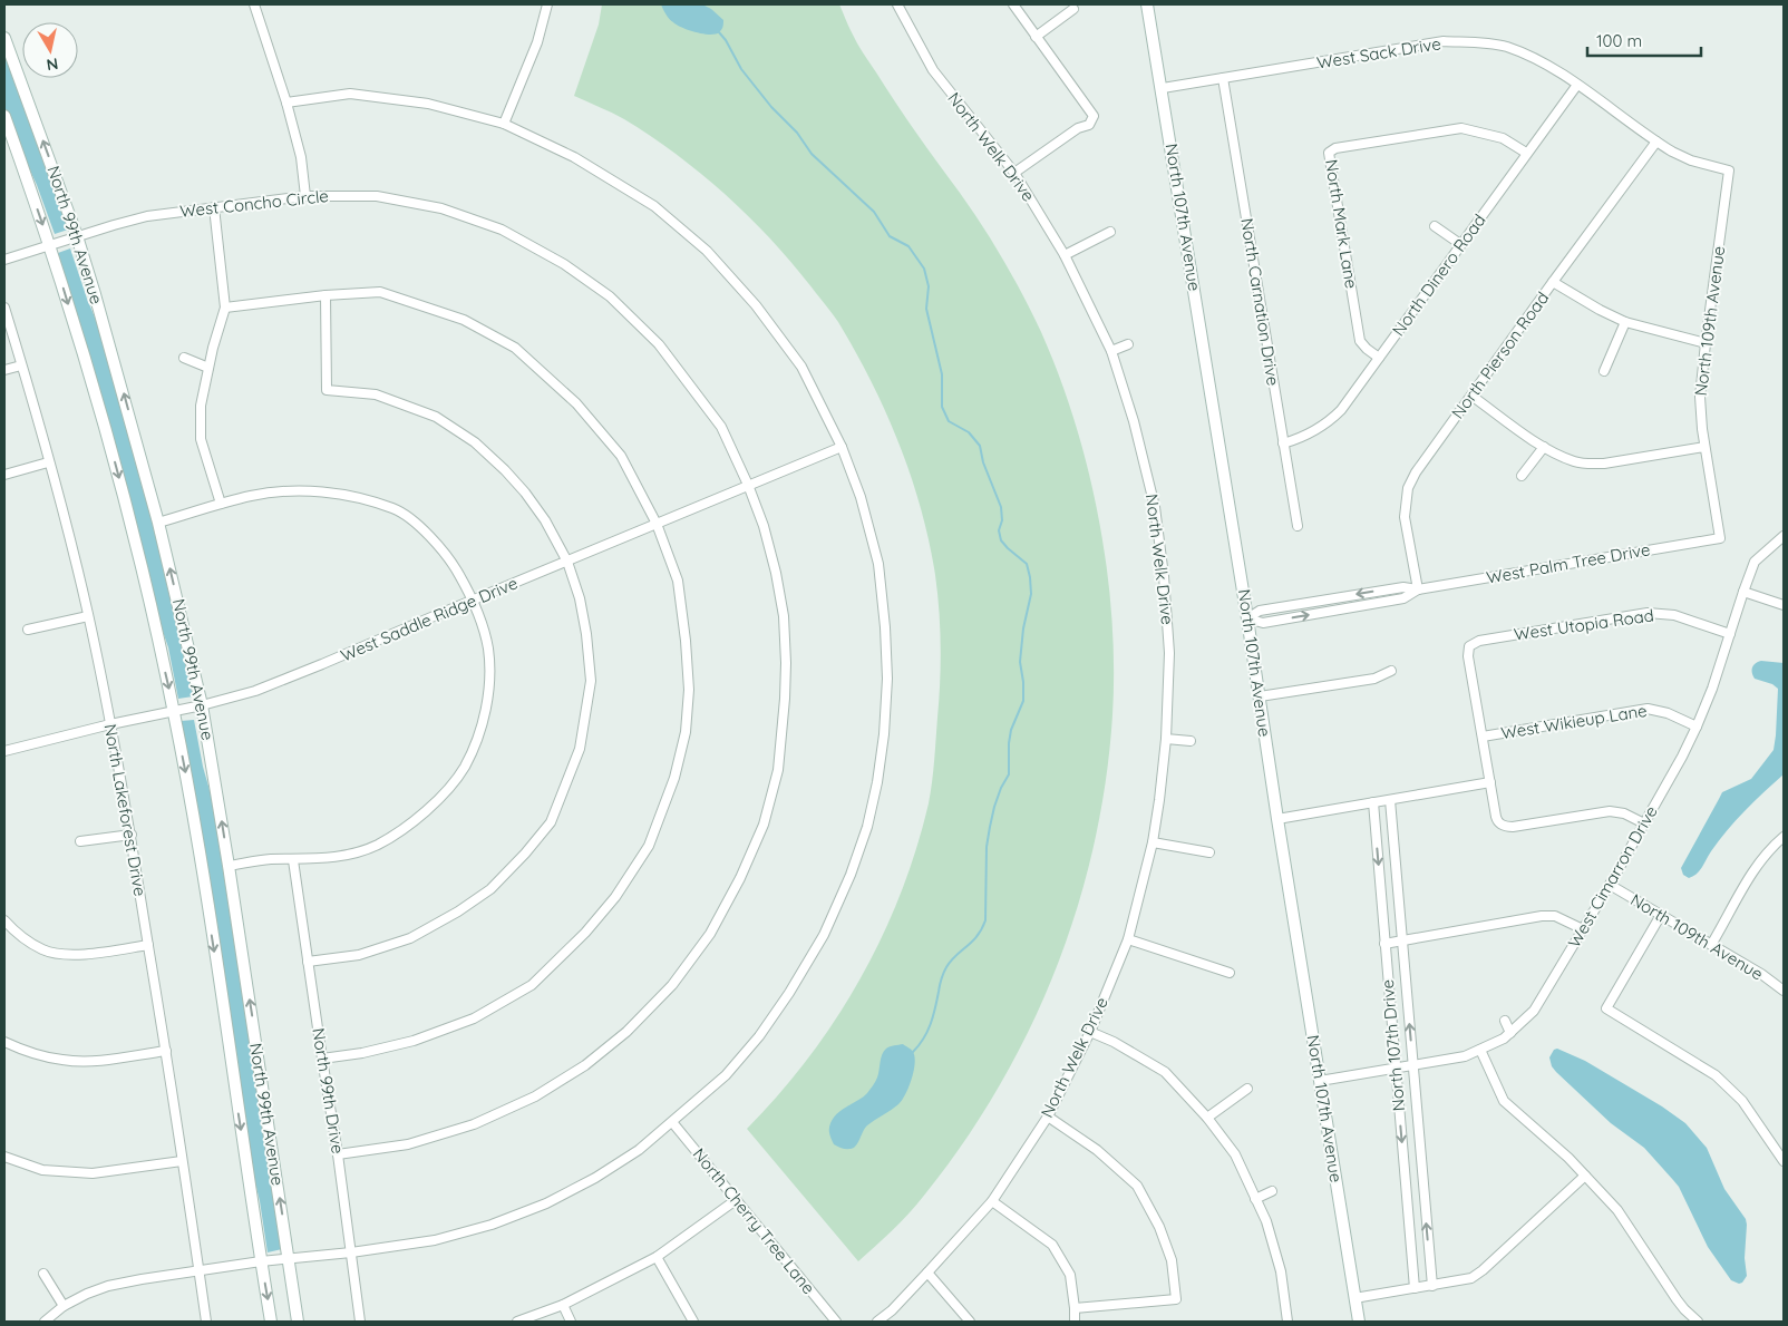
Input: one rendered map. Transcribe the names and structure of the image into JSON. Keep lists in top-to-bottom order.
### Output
{
  "streets": {
    "main road": ["North 107th Avenue", "North 99th Avenue"],
    "street": [
      "West Sack Drive",
      "North Welk Drive",
      "West Concho Circle",
      "North Mark Lane",
      "North Dinero Road",
      "North Carnation Drive",
      "North 109th Avenue",
      "North Pierson Road",
      "West Palm Tree Drive",
      "West Saddle Ridge Drive",
      "West Utopia Road",
      "West Wikieup Lane",
      "North Lakeforest Drive",
      "West Cimarron Drive",
      "North 107th Drive",
      "North 99th Drive",
      "North Cherry Tree Lane"
    ]
  },
  "crossings": [
    ["West Sack Drive", "North 107th Avenue"],
    ["West Sack Drive", "North Dinero Road"],
    ["West Sack Drive", "North Carnation Drive"],
    ["West Sack Drive", "North 109th Avenue"],
    ["West Sack Drive", "North Pierson Road"],
    ["West Concho Circle", "North 99th Avenue"],
    ["West Concho Circle", "West Saddle Ridge Drive"],
    ["West Concho Circle", "North 99th Drive"],
    ["North 107th Avenue", "West Palm Tree Drive"],
    ["North 107th Avenue", "West Cimarron Drive"],
    ["North Mark Lane", "North Dinero Road"],
    ["North 99th Avenue", "West Saddle Ridge Drive"],
    ["North Dinero Road", "North Carnation Drive"],
    ["North 109th Avenue", "West Palm Tree Drive"],
    ["North 109th Avenue", "West Cimarron Drive"],
    ["North Pierson Road", "West Palm Tree Drive"],
    ["West Saddle Ridge Drive", "North Lakeforest Drive"],
    ["West Utopia Road", "West Wikieup Lane"],
    ["West Utopia Road", "West Cimarron Drive"],
    ["West Wikieup Lane", "West Cimarron Drive"],
    ["West Cimarron Drive", "North 107th Drive"]
  ],
  "scale_bar": "100 m",
  "north": "bottom"
}
